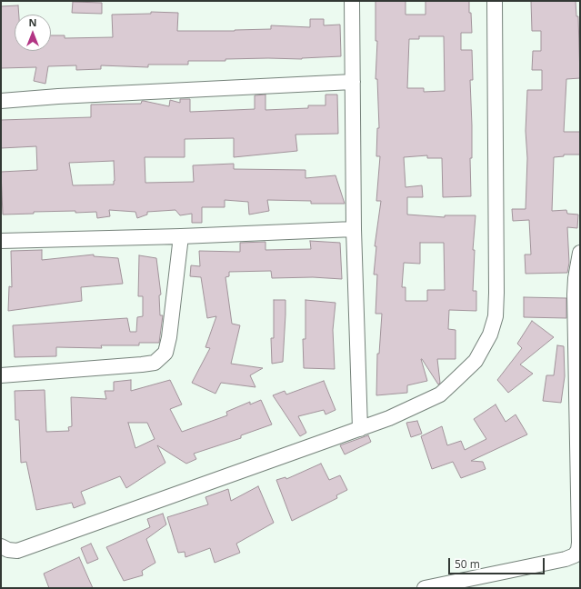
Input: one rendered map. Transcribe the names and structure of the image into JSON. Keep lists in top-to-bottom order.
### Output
{
  "scale_bar": "50 m",
  "north": "top"
}
